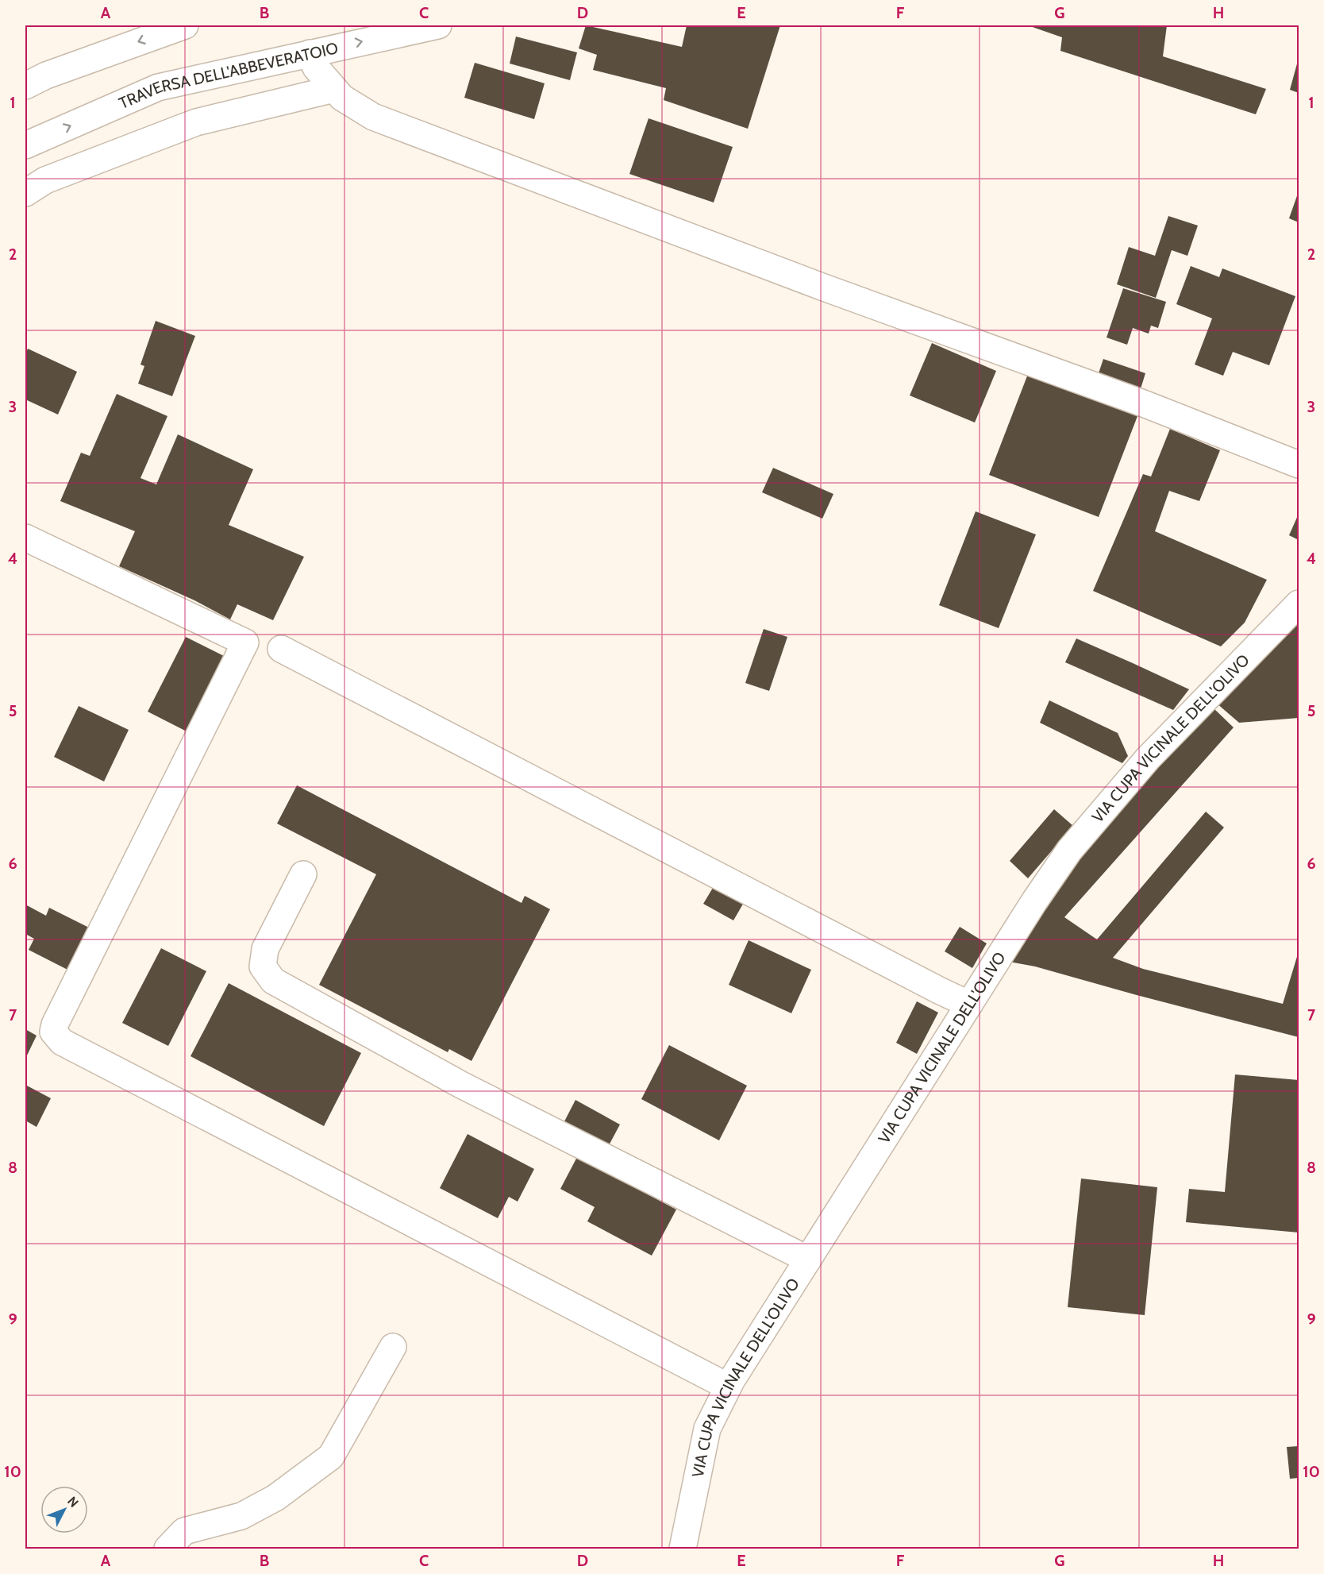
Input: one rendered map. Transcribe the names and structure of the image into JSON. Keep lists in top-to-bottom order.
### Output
{
  "streets": {
    "street": ["TRAVERSA DELL'ABBEVERATOIO", "VIA CUPA VICINALE DELL'OLIVO"]
  },
  "north": "top right",
  "grid": {
    "columns": [
      "A",
      "B",
      "C",
      "D",
      "E",
      "F",
      "G",
      "H"
    ],
    "rows": [
      "1",
      "2",
      "3",
      "4",
      "5",
      "6",
      "7",
      "8",
      "9",
      "10"
    ]
  }
}
